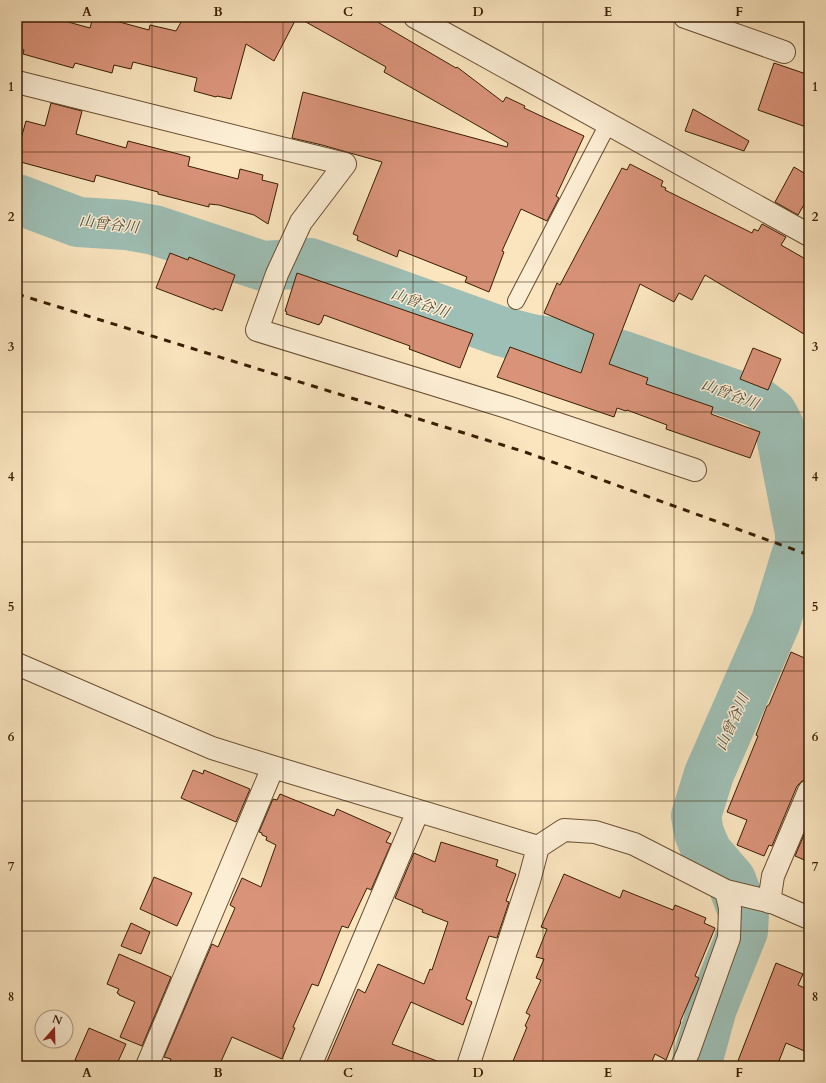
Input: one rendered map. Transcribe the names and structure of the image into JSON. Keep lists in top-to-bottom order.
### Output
{
  "water": ["山曾谷川"],
  "north": "top",
  "grid": {
    "columns": [
      "A",
      "B",
      "C",
      "D",
      "E",
      "F"
    ],
    "rows": [
      "1",
      "2",
      "3",
      "4",
      "5",
      "6",
      "7",
      "8"
    ]
  }
}
